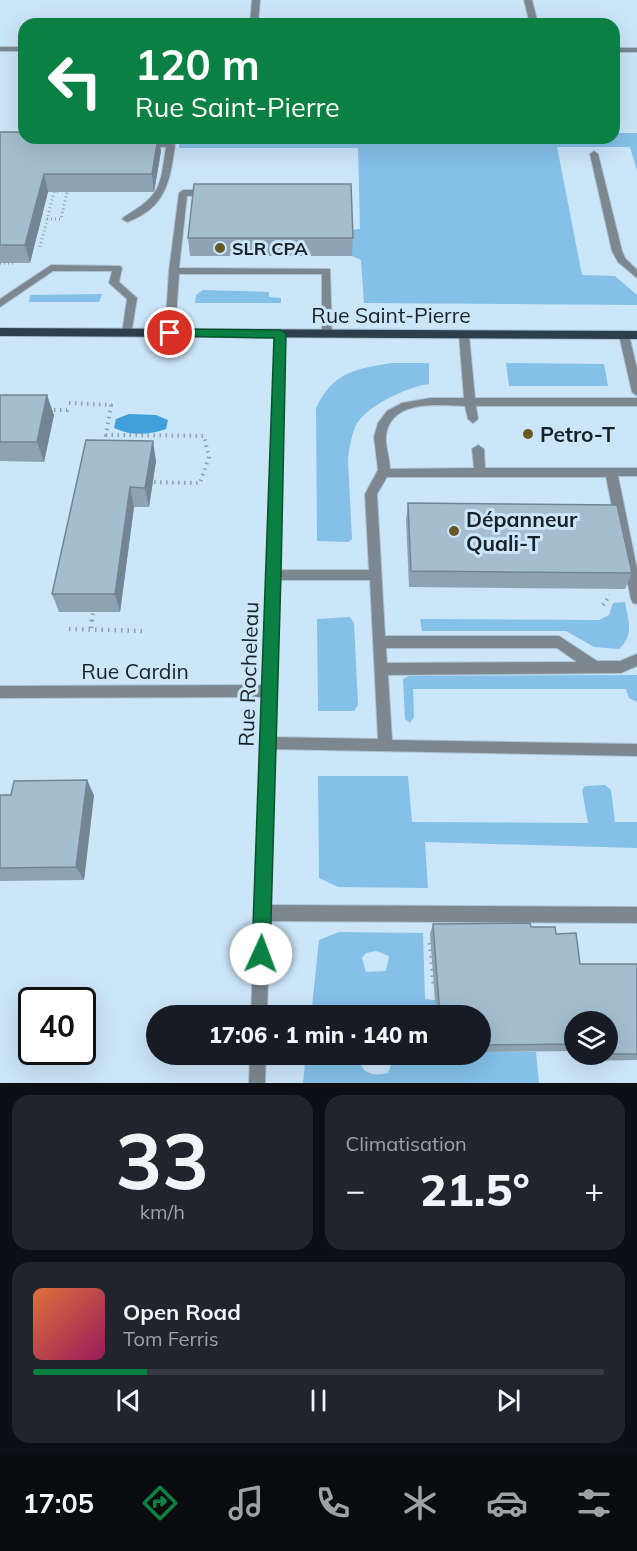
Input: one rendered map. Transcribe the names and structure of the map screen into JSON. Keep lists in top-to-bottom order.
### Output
{
  "streets": {
    "main road": ["Rue Saint-Pierre"],
    "street": ["Rue Cardin", "Rue Rocheleau"]
  },
  "crossings": [
    ["Rue Saint-Pierre", "Rue Rocheleau"],
    ["Rue Cardin", "Rue Rocheleau"]
  ],
  "places": ["SLR CPA", "Petro-T", "Dépanneur Quali-T"],
  "page": {
    "turn": ["120 m", "Rue Saint-Pierre"],
    "limit": "40",
    "trip": "17:06 · 1 min · 140 m",
    "tile": [
      ["33", "km/h"],
      "Climatisation"
    ],
    "heat": ["−", "21.5°", "+"],
    "song": ["Open Road", "Tom Ferris"],
    "tabs": "17:05"
  }
}
